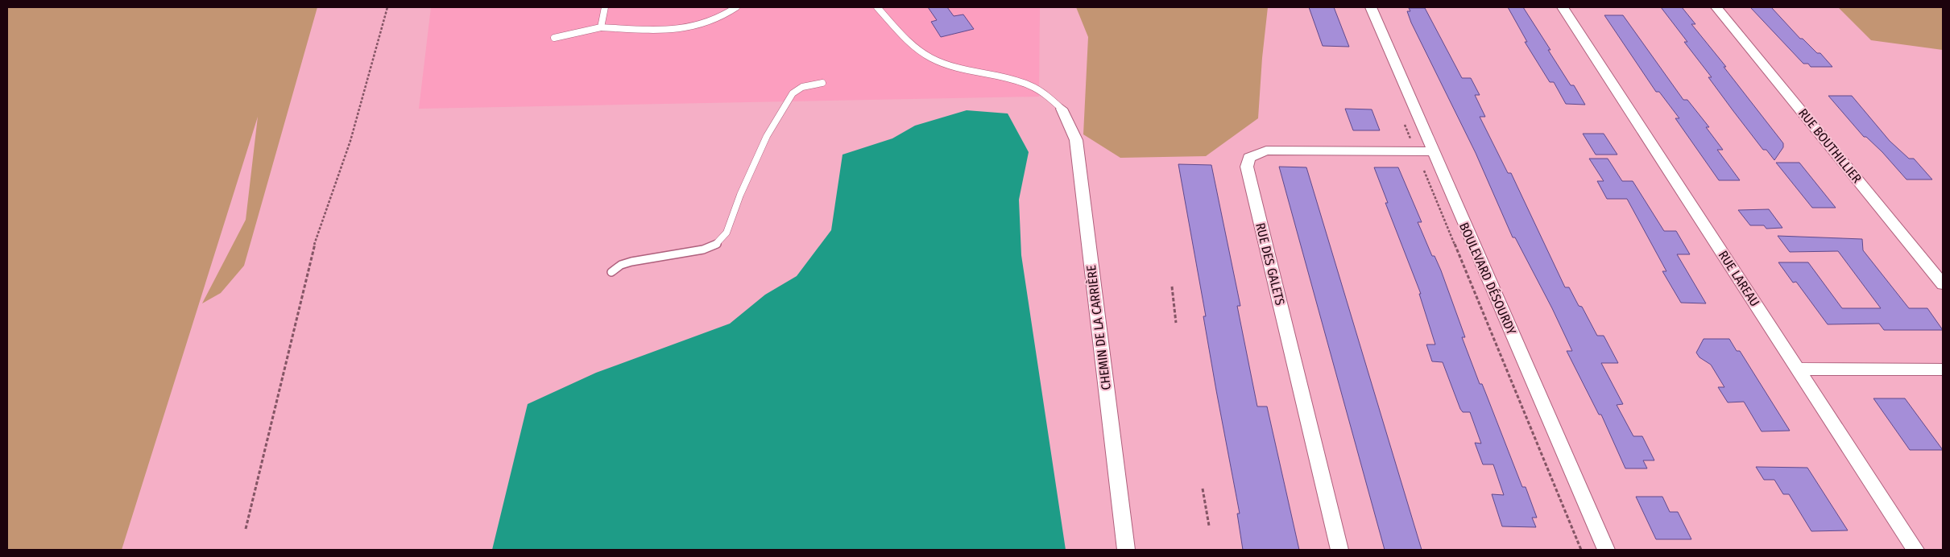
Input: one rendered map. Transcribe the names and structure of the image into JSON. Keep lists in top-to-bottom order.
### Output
{
  "streets": {
    "street": [
      "RUE BOUTHILLIER",
      "RUE DES GALETS",
      "BOULEVARD DÉSOURDY",
      "RUE LAREAU",
      "CHEMIN DE LA CARRIÈRE"
    ]
  },
  "crossings": [
    ["RUE DES GALETS", "BOULEVARD DÉSOURDY"]
  ]
}
